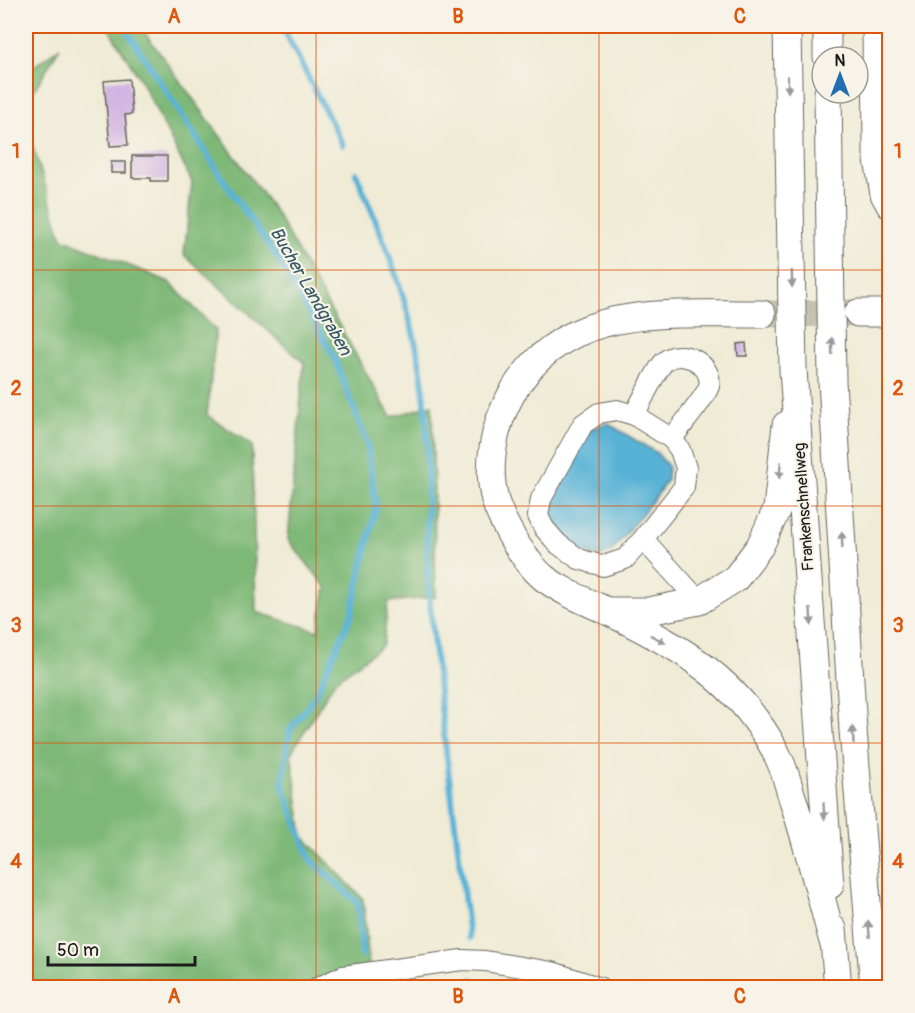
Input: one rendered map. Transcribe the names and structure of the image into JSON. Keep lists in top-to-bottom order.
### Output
{
  "streets": {
    "highway": ["Frankenschnellweg"]
  },
  "water": ["Bucher Landgraben"],
  "scale_bar": "50 m",
  "north": "top",
  "grid": {
    "columns": ["A", "B", "C"],
    "rows": [
      "1",
      "2",
      "3",
      "4"
    ]
  }
}
